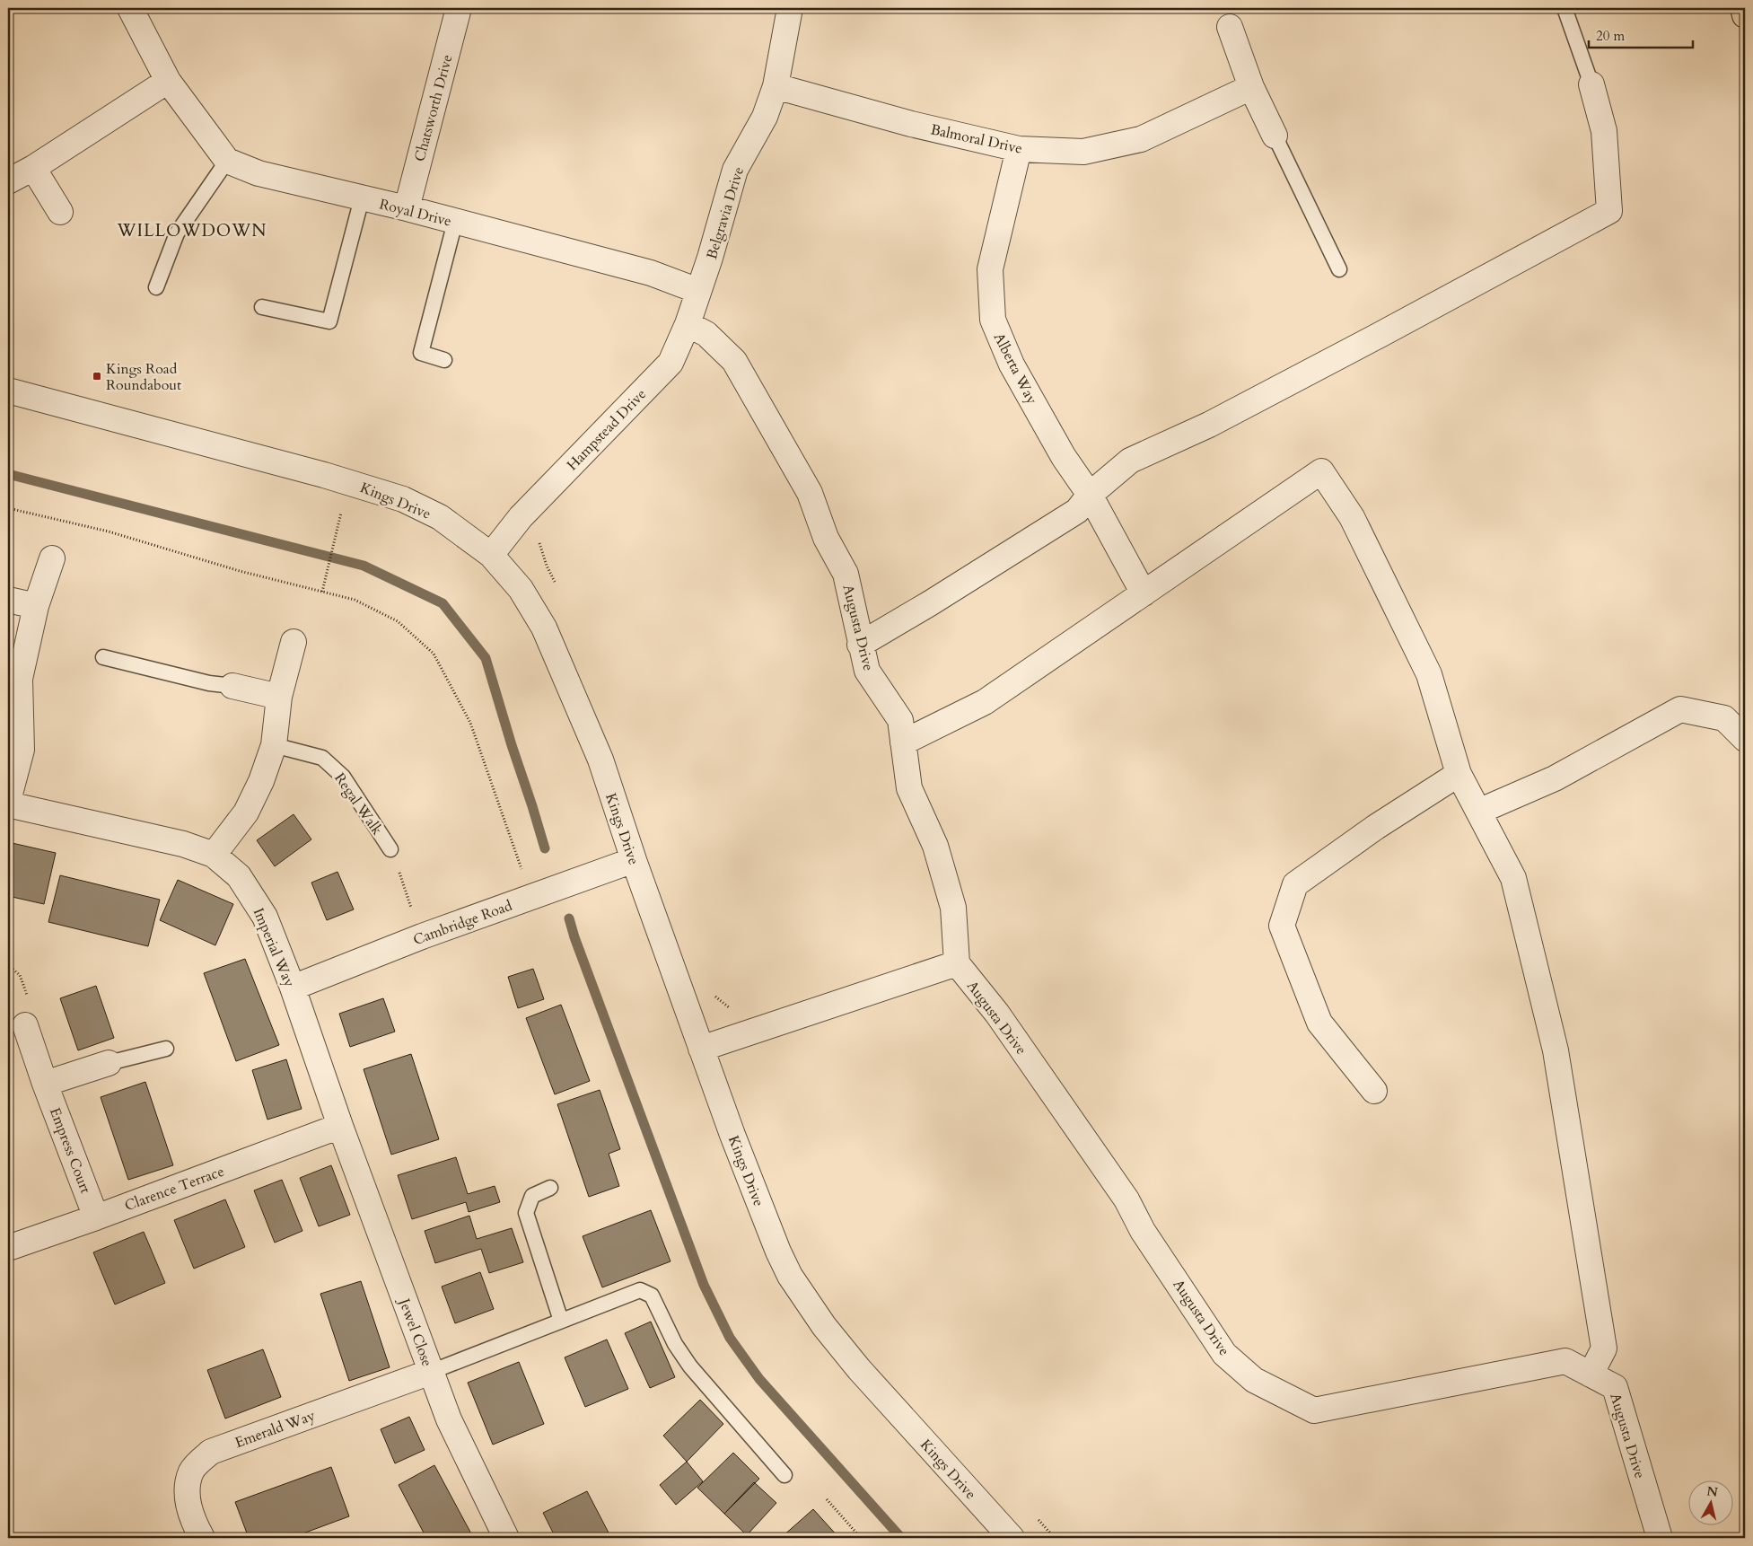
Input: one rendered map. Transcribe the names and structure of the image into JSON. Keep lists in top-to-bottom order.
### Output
{
  "streets": {
    "street": [
      "Chatsworth Drive",
      "Balmoral Drive",
      "Royal Drive",
      "Belgravia Drive",
      "Alberta Way",
      "Hampstead Drive",
      "Kings Drive",
      "Augusta Drive",
      "Cambridge Road",
      "Imperial Way",
      "Empress Court",
      "Clarence Terrace",
      "Jewel Close",
      "Emerald Way"
    ],
    "lane": ["Regal Walk"]
  },
  "crossings": [
    ["Chatsworth Drive", "Royal Drive"],
    ["Balmoral Drive", "Belgravia Drive"],
    ["Balmoral Drive", "Alberta Way"],
    ["Royal Drive", "Belgravia Drive"],
    ["Royal Drive", "Hampstead Drive"],
    ["Belgravia Drive", "Hampstead Drive"],
    ["Hampstead Drive", "Kings Drive"],
    ["Hampstead Drive", "Augusta Drive"],
    ["Kings Drive", "Cambridge Road"],
    ["Cambridge Road", "Imperial Way"],
    ["Imperial Way", "Clarence Terrace"],
    ["Imperial Way", "Jewel Close"],
    ["Empress Court", "Clarence Terrace"],
    ["Clarence Terrace", "Jewel Close"],
    ["Jewel Close", "Emerald Way"]
  ],
  "districts": ["WILLOWDOWN"],
  "places": {
    "transit": ["Kings Road Roundabout"]
  },
  "scale_bar": "20 m",
  "north": "top"
}
